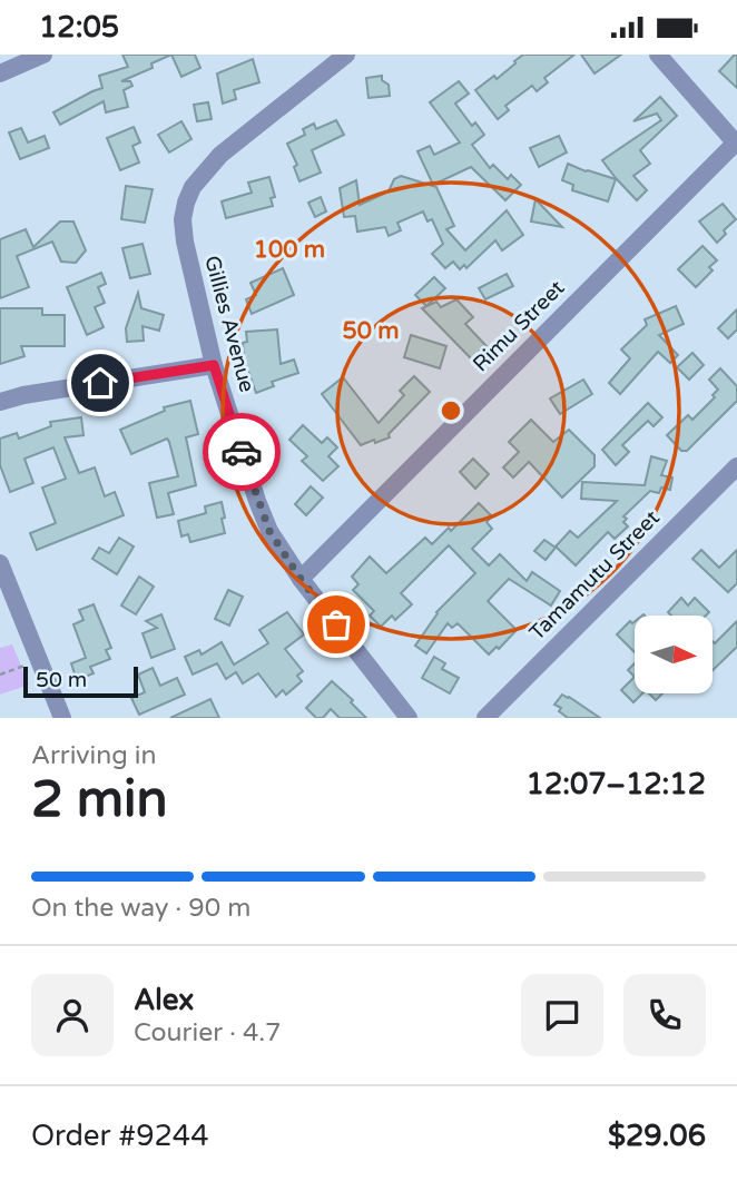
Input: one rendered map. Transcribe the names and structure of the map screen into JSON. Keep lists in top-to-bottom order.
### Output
{
  "streets": {
    "street": ["Gillies Avenue", "Rimu Street", "Tamamutu Street"]
  },
  "crossings": [
    ["Gillies Avenue", "Rimu Street"]
  ],
  "scale_bar": "50 m",
  "north": "right",
  "page": {
    "status": "12:05",
    "scale": "50 m",
    "heading": ["2 min", "Arriving in", "12:07–12:12"],
    "panel": [
      "Alex",
      "Courier · 4.7",
      "Order #9244",
      "$29.06"
    ],
    "bar": "On the way · 90 m"
  },
  "rings": ["100 m", "50 m"]
}
